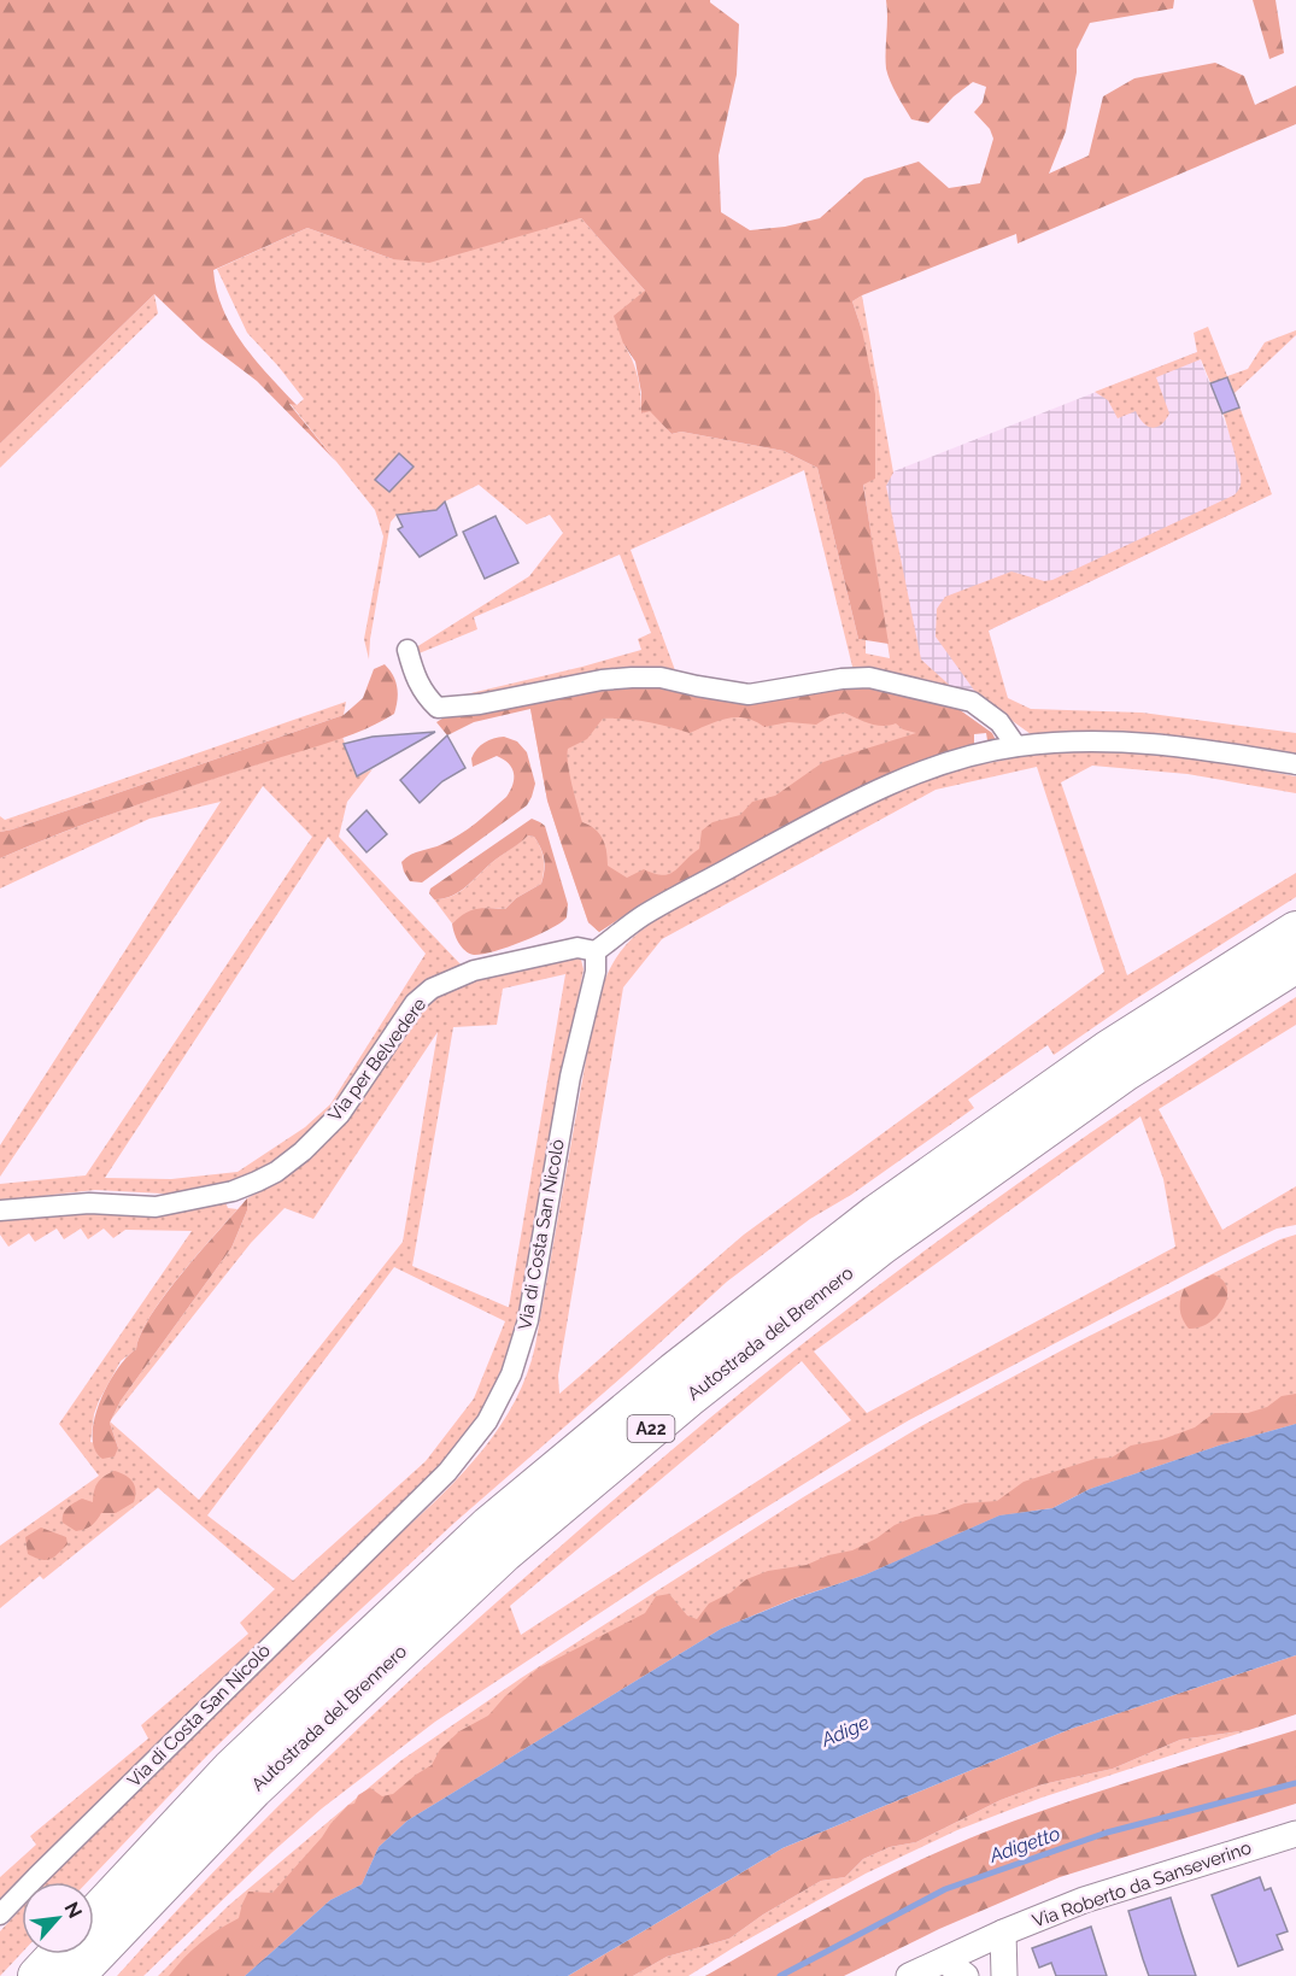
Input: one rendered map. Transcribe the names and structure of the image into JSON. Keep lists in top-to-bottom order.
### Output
{
  "streets": {
    "highway": ["Autostrada del Brennero", "A22"],
    "street": ["Via per Belvedere", "Via di Costa San Nicolò", "Via Roberto da Sanseverino"]
  },
  "crossings": [
    ["Via per Belvedere", "Via di Costa San Nicolò"]
  ],
  "water": ["Adige", "Adigetto"],
  "north": "top right"
}
